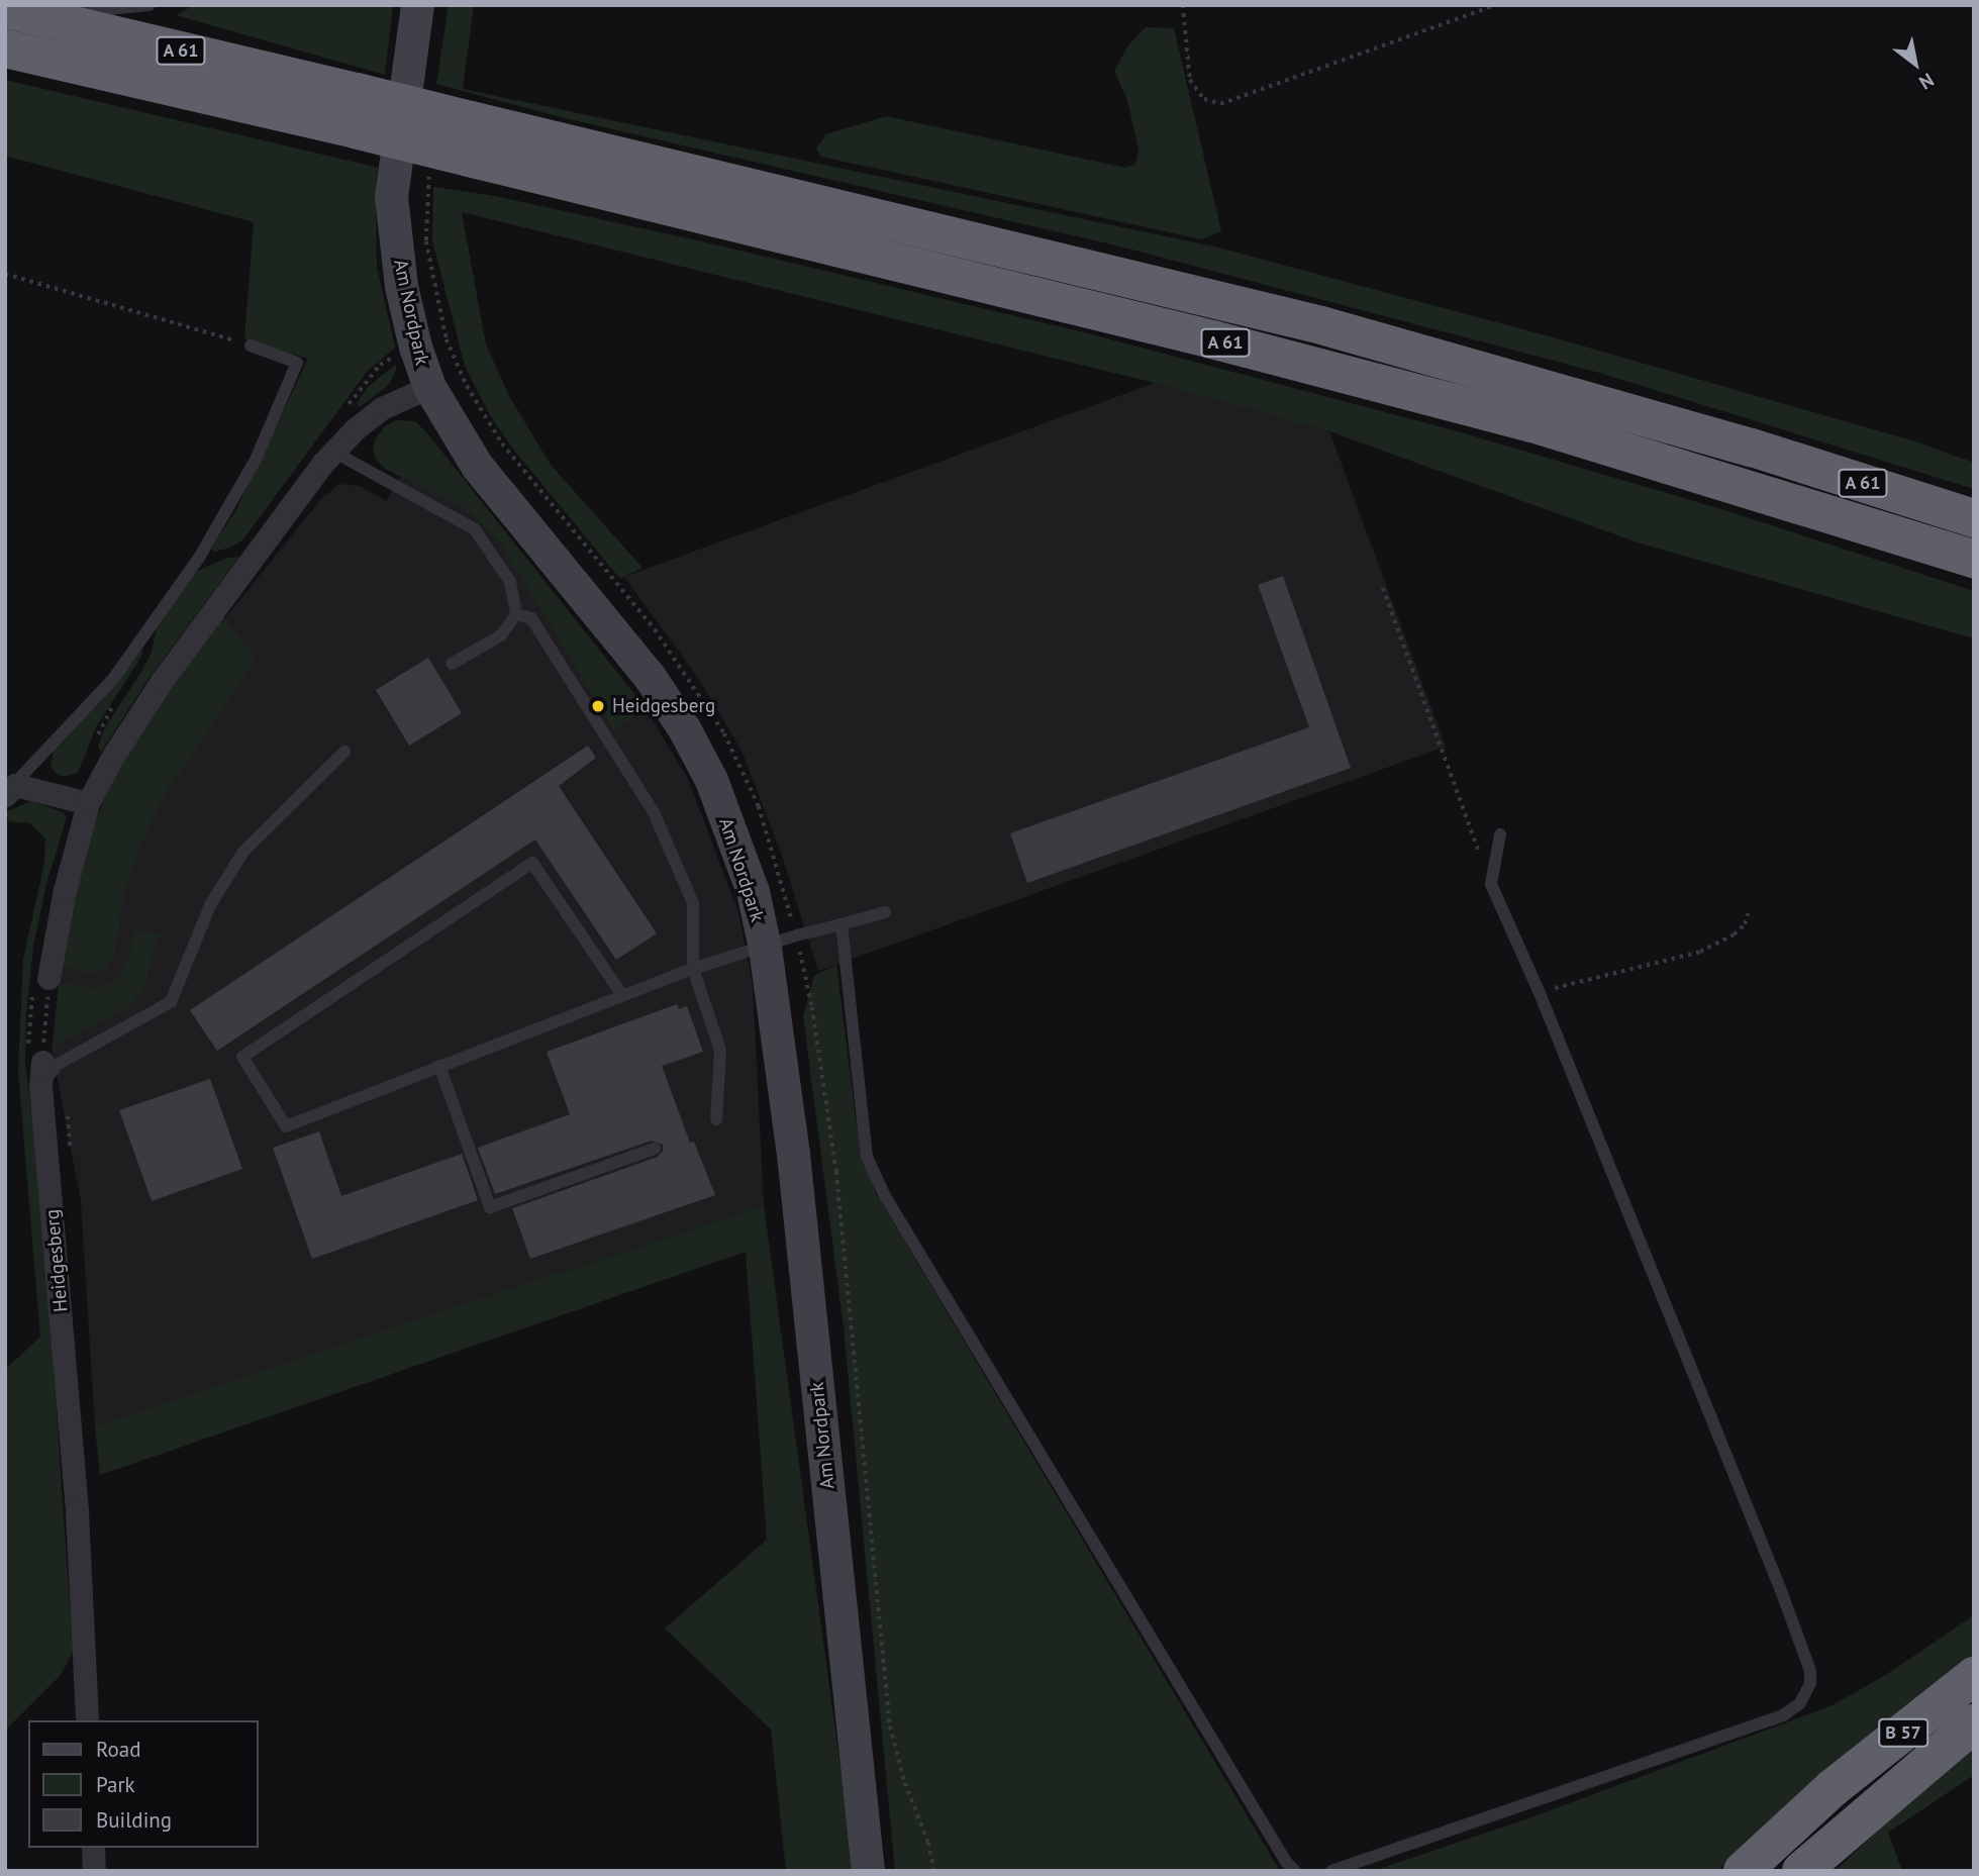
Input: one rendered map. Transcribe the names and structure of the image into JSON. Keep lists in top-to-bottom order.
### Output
{
  "streets": {
    "highway": ["A 61", "B 57"],
    "street": ["Am Nordpark", "Heidgesberg"]
  },
  "places": ["Heidgesberg"],
  "legend": ["Road", "Park", "Building"],
  "north": "bottom right"
}
